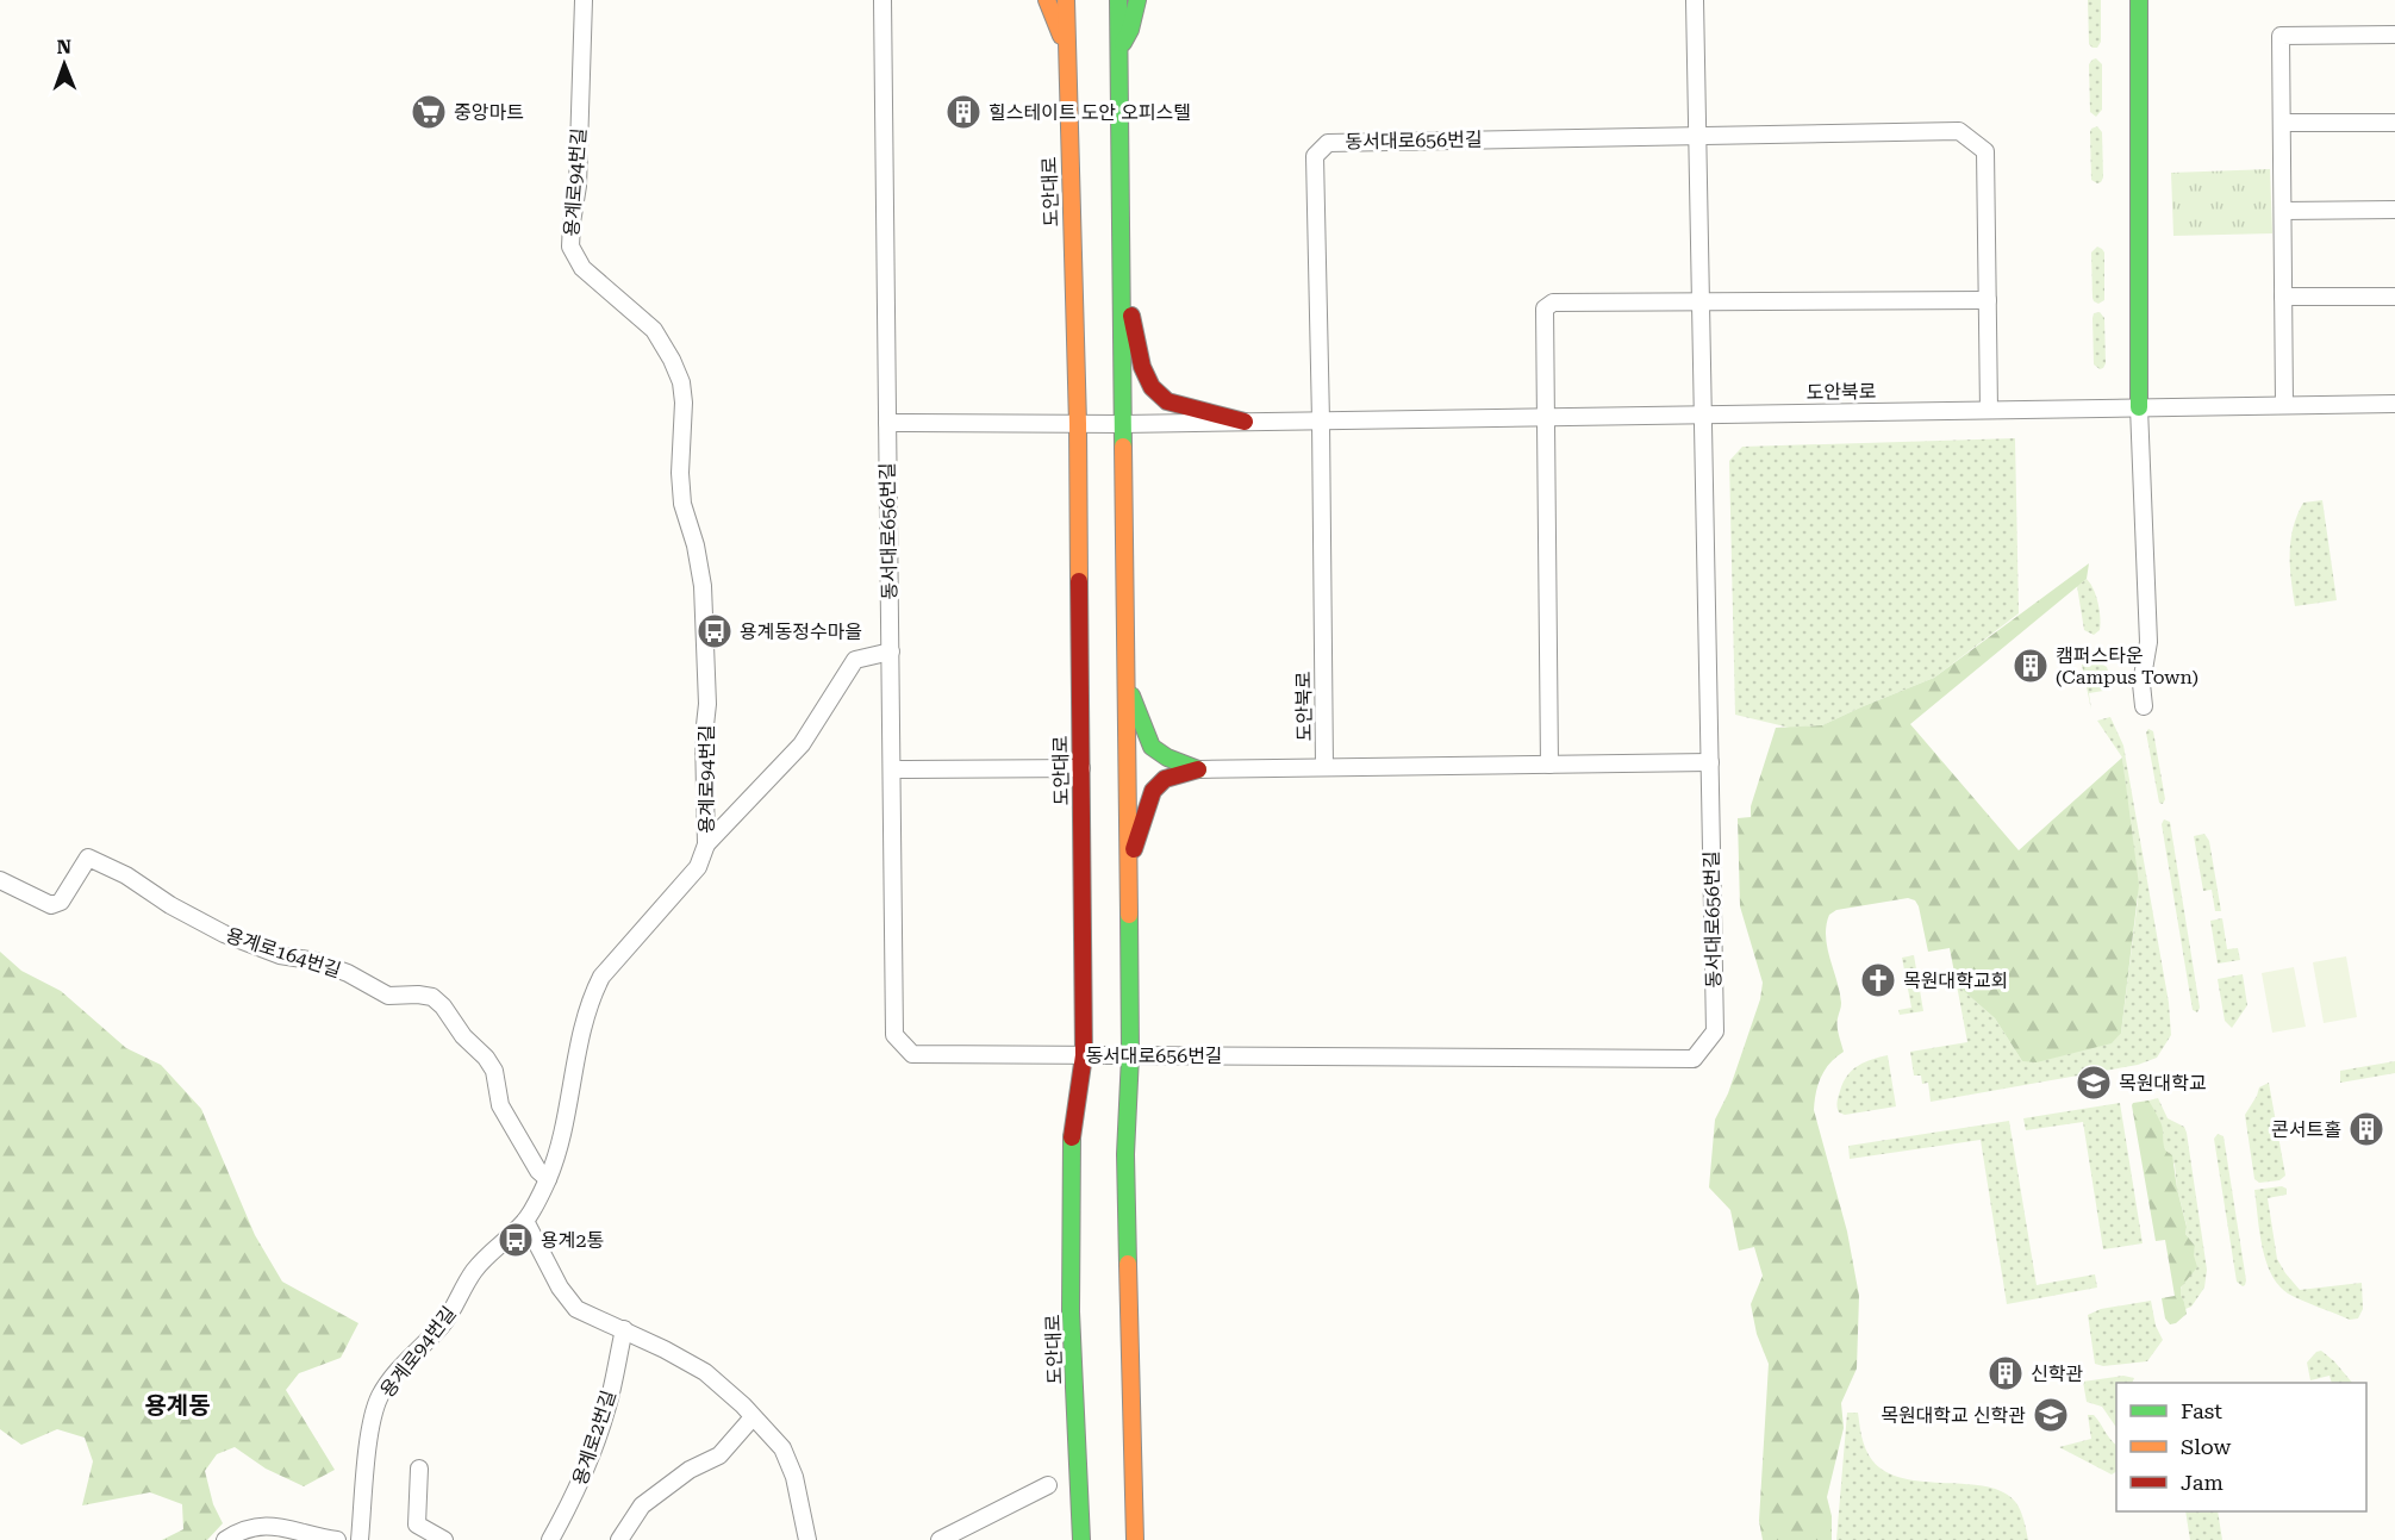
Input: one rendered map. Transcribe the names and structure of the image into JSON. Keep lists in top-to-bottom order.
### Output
{
  "streets": {
    "main road": ["도안대로"],
    "street": [
      "동서대로656번길",
      "용계로94번길",
      "도안북로",
      "용계로164번길",
      "용계로2번길"
    ]
  },
  "crossings": [
    ["동서대로656번길", "도안대로"],
    ["동서대로656번길", "도안북로"],
    ["용계로94번길", "용계로164번길"],
    ["도안대로", "도안북로"]
  ],
  "districts": ["용계동"],
  "places": {
    "supermarket": ["중앙마트"],
    "building": [
      "힐스테이트 도안 오피스텔",
      "캠퍼스타운 (Campus Town)",
      "콘서트홀",
      "신학관"
    ],
    "bus stop": ["용계동정수마을", "용계2통"],
    "church": ["목원대학교회"],
    "school or university": ["목원대학교", "목원대학교 신학관"]
  },
  "legend": ["Fast", "Slow", "Jam"],
  "north": "top"
}
